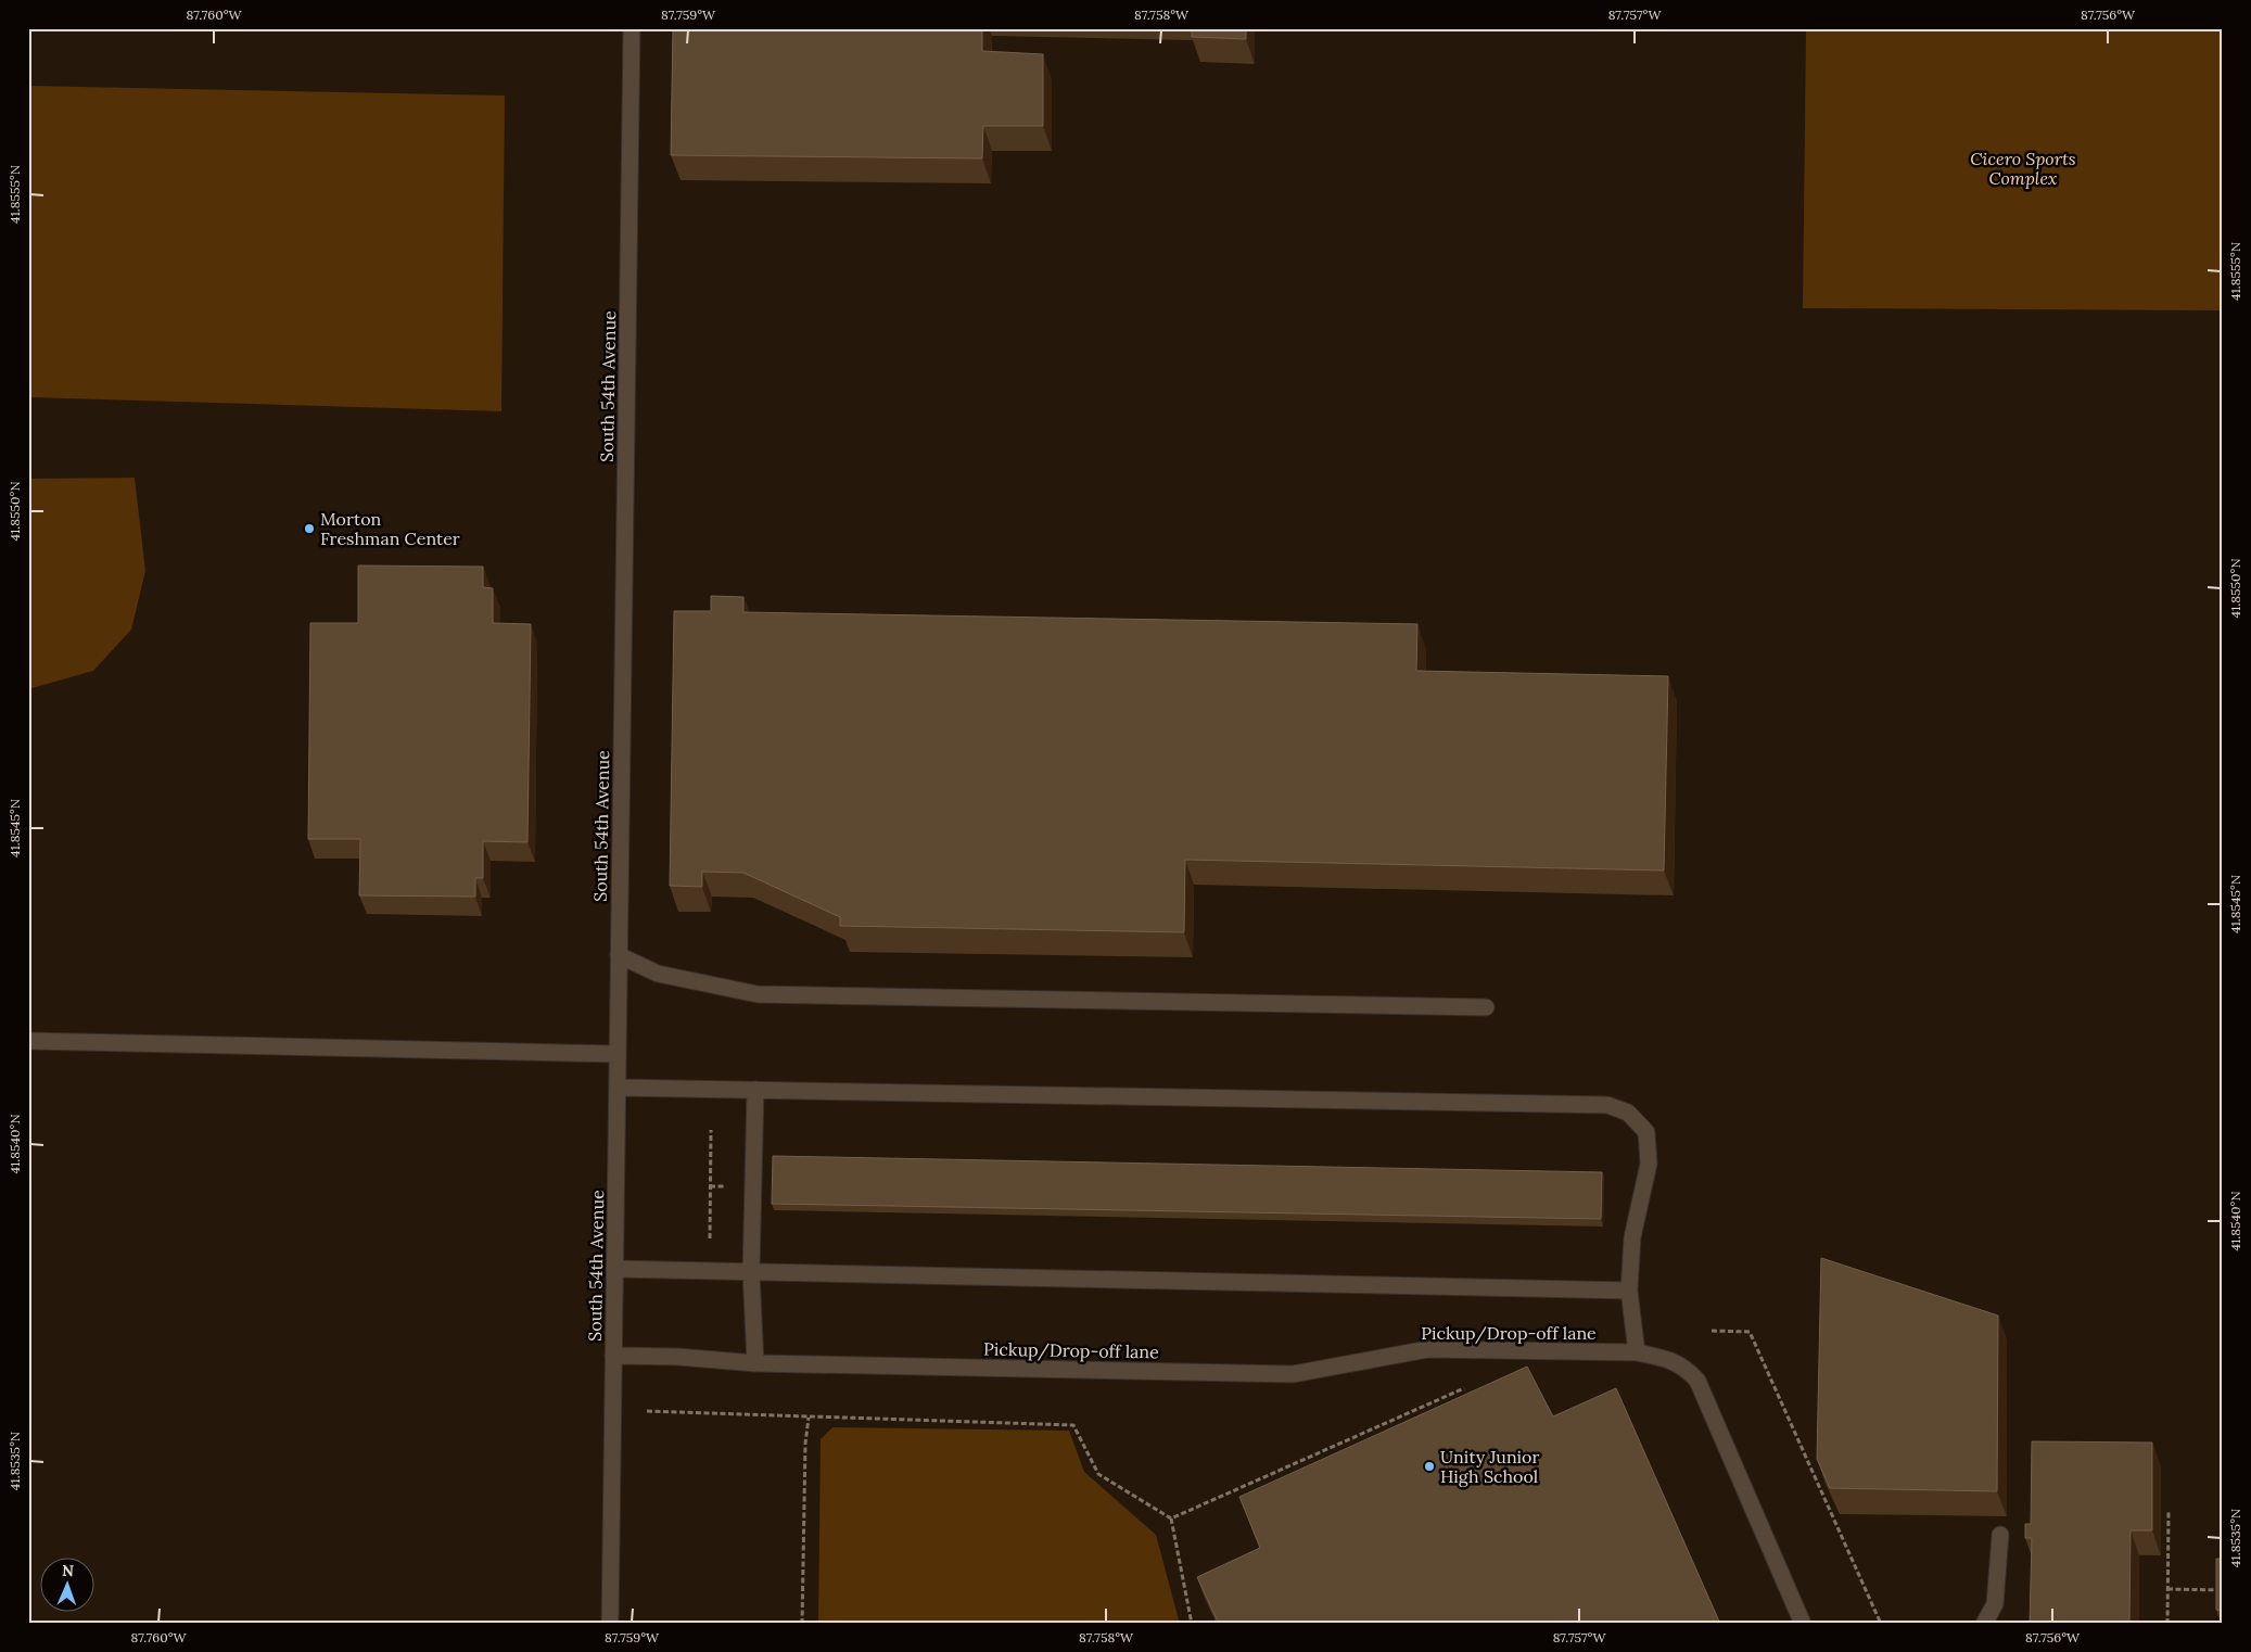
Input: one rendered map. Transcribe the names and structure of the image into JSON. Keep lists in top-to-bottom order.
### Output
{
  "streets": {
    "street": ["South 54th Avenue", "Pickup/Drop-off lane"]
  },
  "crossings": [
    ["South 54th Avenue", "Pickup/Drop-off lane"]
  ],
  "parks": ["Cicero Sports Complex"],
  "places": ["Morton Freshman Center", "Unity Junior High School"],
  "north": "top",
  "coordinates": [
    "87.760°W",
    "87.759°W",
    "87.758°W",
    "87.757°W",
    "87.756°W",
    "41.8555°N",
    "41.8550°N",
    "41.8545°N",
    "41.8540°N",
    "41.8535°N"
  ]
}
